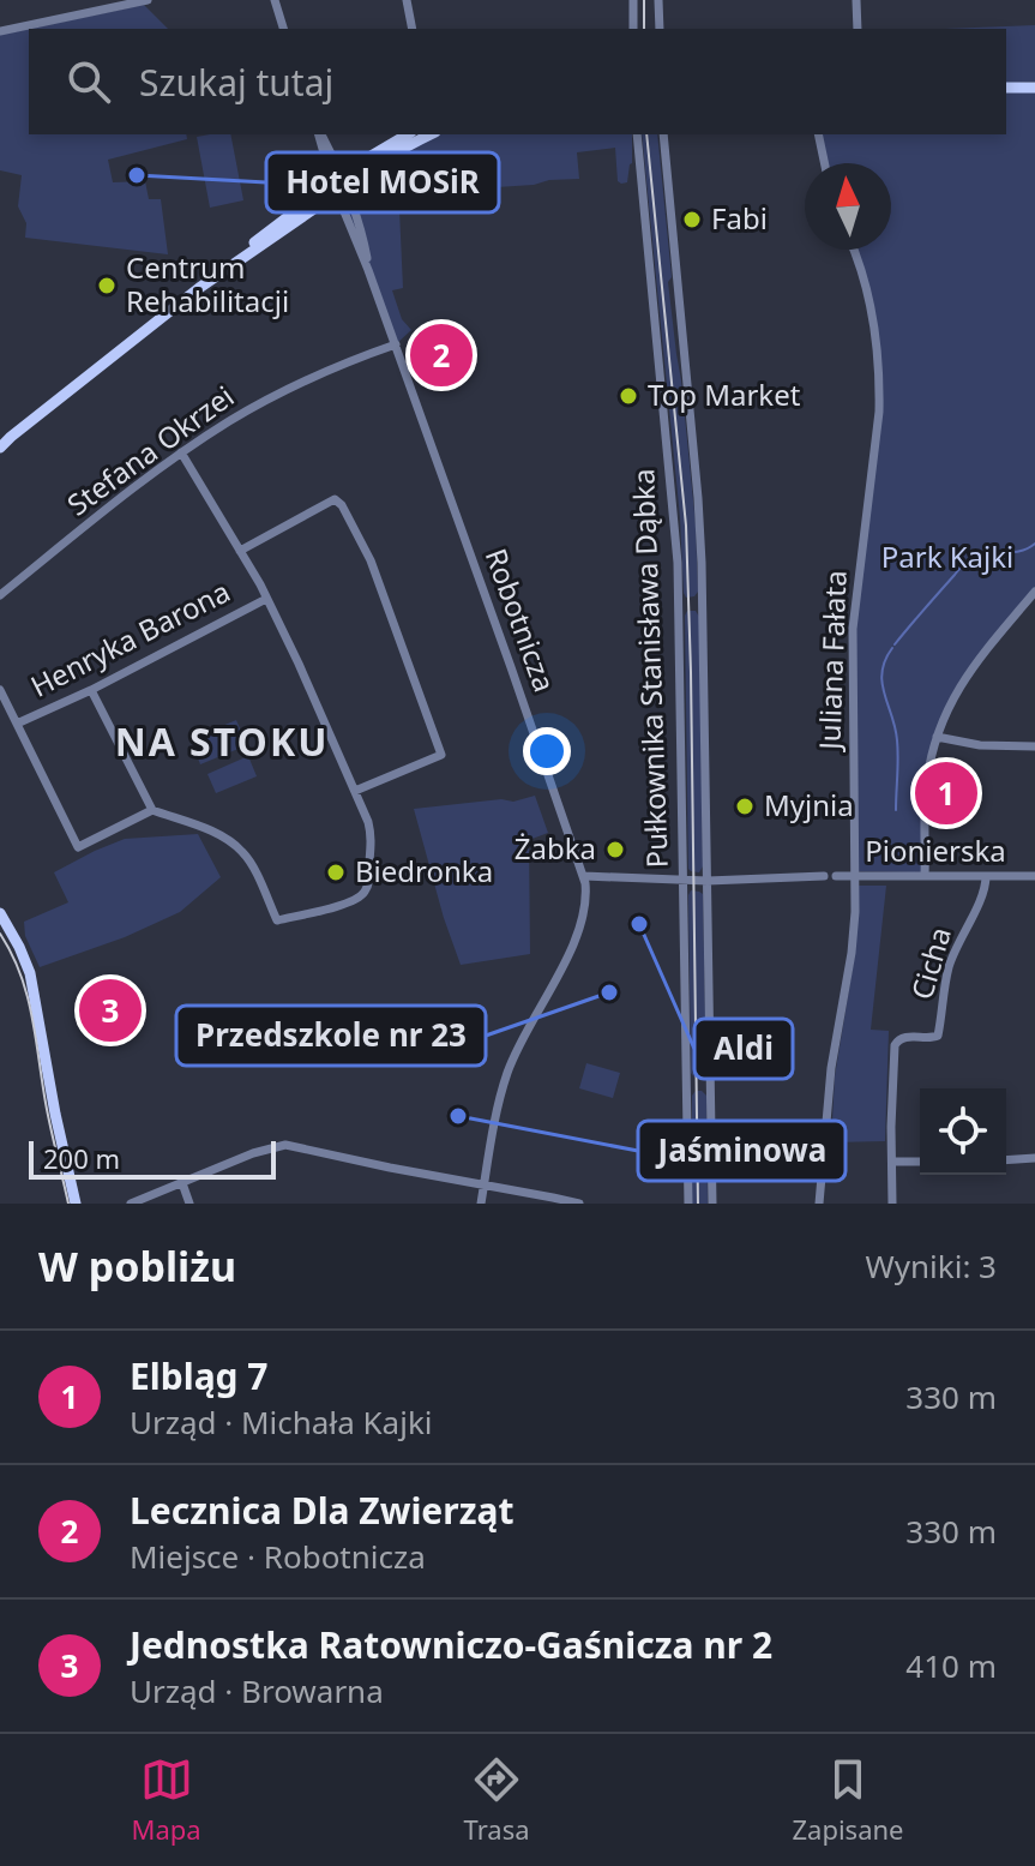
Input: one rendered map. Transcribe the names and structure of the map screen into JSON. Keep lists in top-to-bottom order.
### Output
{
  "streets": {
    "street": [
      "Stefana Okrzei",
      "Robotnicza",
      "Henryka Barona",
      "Juliana Fałata",
      "Pułkownika Stanisława Dąbka",
      "Pionierska",
      "Cicha"
    ]
  },
  "crossings": [
    ["Stefana Okrzei", "Robotnicza"],
    ["Robotnicza", "Pionierska"],
    ["Juliana Fałata", "Pionierska"],
    ["Pułkownika Stanisława Dąbka", "Pionierska"],
    ["Pionierska", "Cicha"]
  ],
  "districts": ["NA STOKU"],
  "parks": ["Park Kajki"],
  "places": [
    "Hotel MOSiR",
    "Fabi",
    "Centrum Rehabilitacji",
    "Top Market",
    "Myjnia",
    "Żabka",
    "Biedronka",
    "Aldi",
    "Przedszkole nr 23",
    "Jaśminowa"
  ],
  "scale_bar": "200 m",
  "north": "top",
  "page": {
    "search": "Szukaj tutaj",
    "pins": ["2", "1", "3"],
    "scale": "200 m",
    "heading": ["W pobliżu", "Wyniki: 3"],
    "list": [
      {
        "mark": "1",
        "name": "Elbląg 7",
        "note": "Urząd · Michała Kajki",
        "value": "330 m"
      },
      {
        "mark": "2",
        "name": "Lecznica Dla Zwierząt",
        "note": "Miejsce · Robotnicza",
        "value": "330 m"
      },
      {
        "mark": "3",
        "name": "Jednostka Ratowniczo-Gaśnicza nr 2",
        "note": "Urząd · Browarna",
        "value": "410 m"
      }
    ],
    "nav": ["Mapa", "Trasa", "Zapisane"]
  }
}
